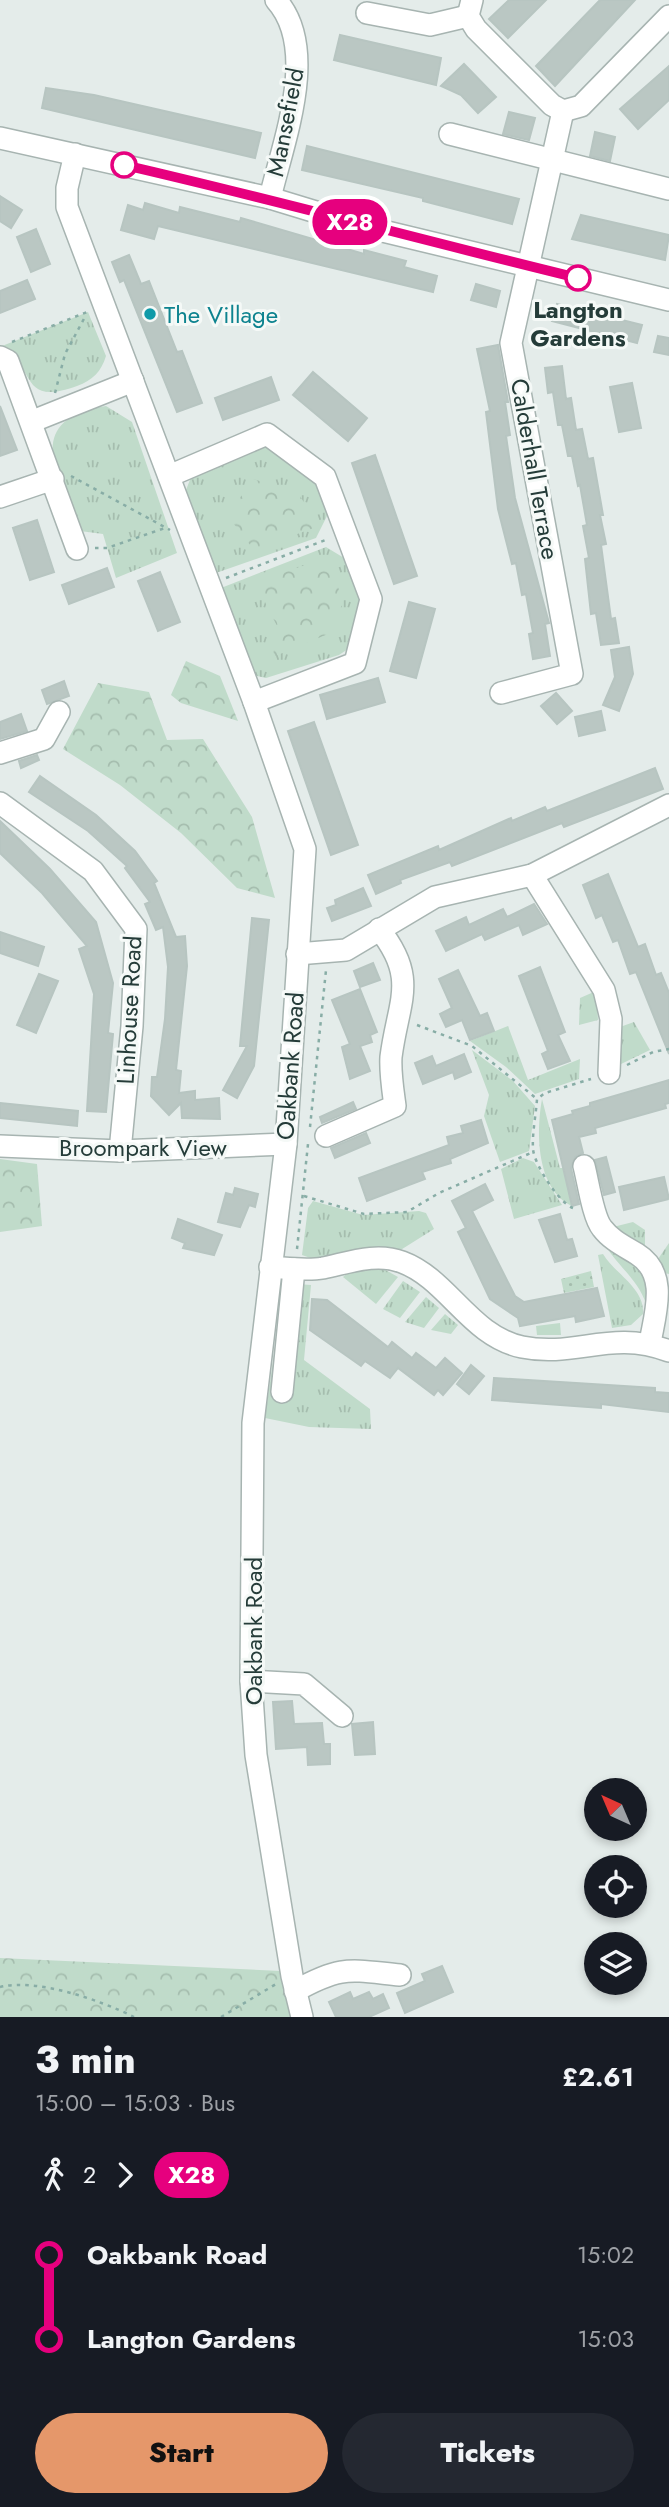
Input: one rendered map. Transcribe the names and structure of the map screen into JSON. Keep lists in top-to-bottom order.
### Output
{
  "streets": {
    "street": [
      "Mansefield",
      "Calderhall Terrace",
      "Linhouse Road",
      "Oakbank Road",
      "Broompark View"
    ]
  },
  "crossings": [
    ["Linhouse Road", "Broompark View"],
    ["Oakbank Road", "Broompark View"]
  ],
  "places": ["Langton Gardens", "The Village"],
  "lines": ["bus line X28"],
  "north": "top left",
  "page": {
    "on_map": "X28",
    "heading": ["3 min", "15:00 – 15:03 · Bus", "£2.61"],
    "legs": ["2", "X28"],
    "list": [
      {
        "name": "Oakbank Road",
        "value": "15:02"
      },
      {
        "name": "Langton Gardens",
        "value": "15:03"
      }
    ],
    "buttons": ["Start", "Tickets"]
  }
}
